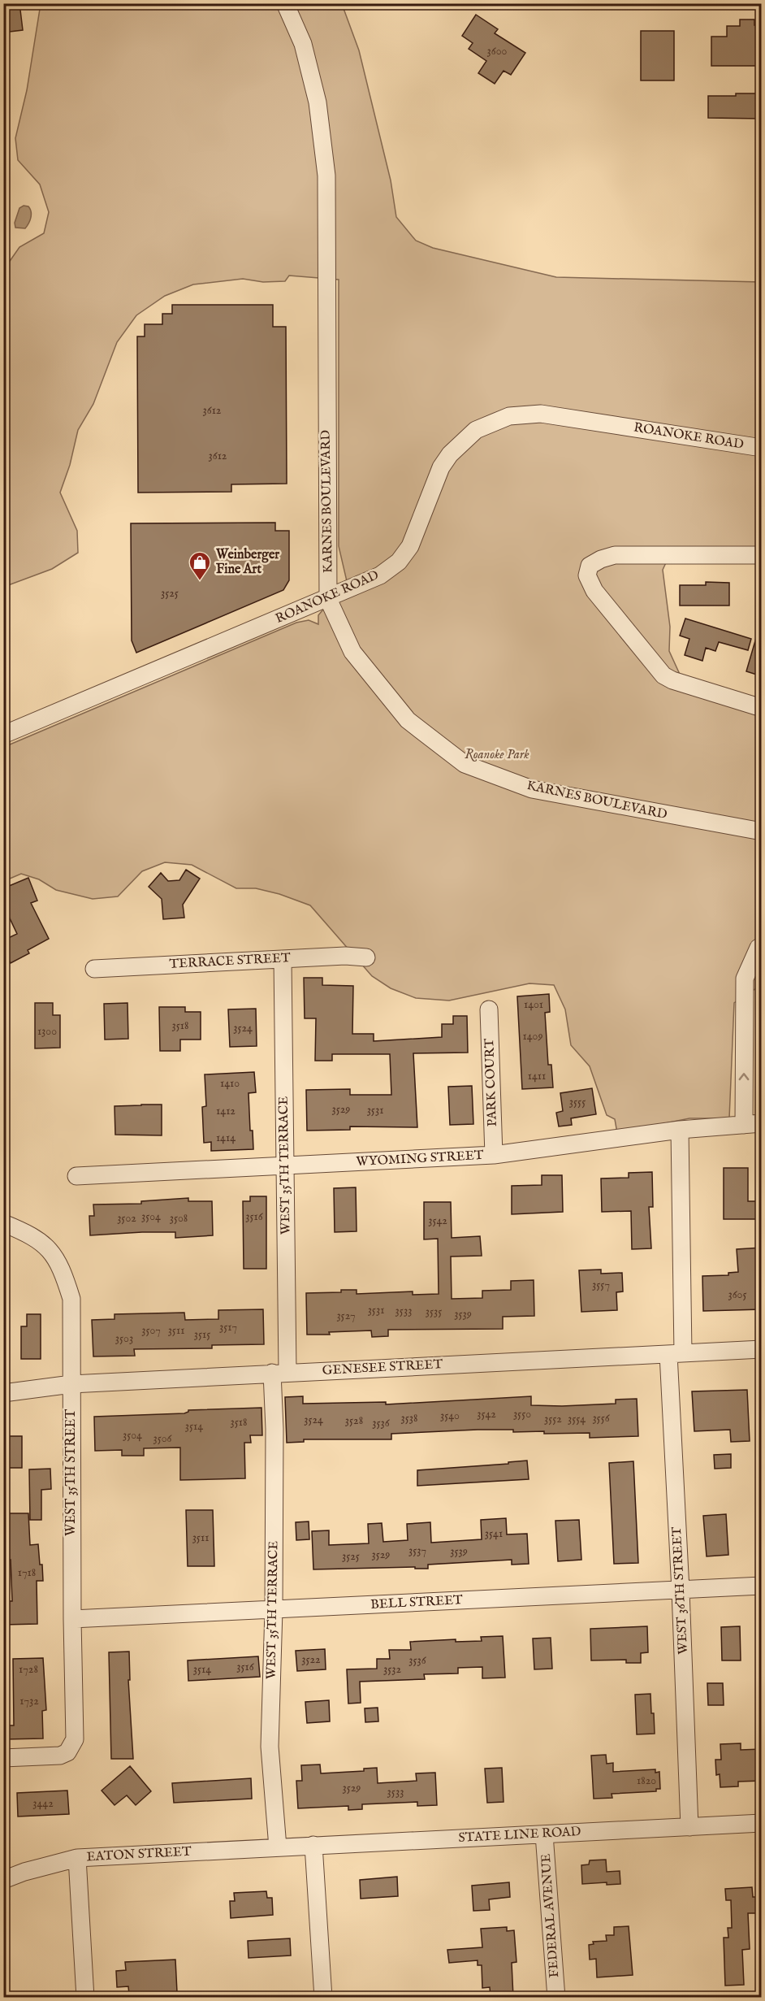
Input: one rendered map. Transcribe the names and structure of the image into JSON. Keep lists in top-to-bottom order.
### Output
{
  "streets": {
    "street": [
      "ROANOKE ROAD",
      "KARNES BOULEVARD",
      "TERRACE STREET",
      "PARK COURT",
      "WYOMING STREET",
      "WEST 35TH TERRACE",
      "GENESEE STREET",
      "WEST 35TH STREET",
      "WEST 36TH STREET",
      "BELL STREET",
      "STATE LINE ROAD",
      "EATON STREET",
      "FEDERAL AVENUE"
    ]
  },
  "crossings": [
    ["ROANOKE ROAD", "KARNES BOULEVARD"],
    ["TERRACE STREET", "WEST 35TH TERRACE"],
    ["PARK COURT", "WYOMING STREET"],
    ["WYOMING STREET", "WEST 35TH TERRACE"],
    ["WYOMING STREET", "WEST 36TH STREET"],
    ["WEST 35TH TERRACE", "GENESEE STREET"],
    ["WEST 35TH TERRACE", "BELL STREET"],
    ["WEST 35TH TERRACE", "STATE LINE ROAD"],
    ["WEST 35TH TERRACE", "EATON STREET"],
    ["GENESEE STREET", "WEST 35TH STREET"],
    ["GENESEE STREET", "WEST 36TH STREET"],
    ["WEST 35TH STREET", "BELL STREET"],
    ["WEST 36TH STREET", "BELL STREET"],
    ["WEST 36TH STREET", "STATE LINE ROAD"],
    ["STATE LINE ROAD", "EATON STREET"],
    ["STATE LINE ROAD", "FEDERAL AVENUE"]
  ],
  "parks": ["Roanoke Park"],
  "places": {
    "shop": ["Weinberger Fine Art"]
  },
  "house_numbers": [
    "3600",
    "3612",
    "3612",
    "3525",
    "1401",
    "3518",
    "3524",
    "1300",
    "1409",
    "1411",
    "1410",
    "3555",
    "3529",
    "3531",
    "1412",
    "1414",
    "3504",
    "3516",
    "3502",
    "3508",
    "3542",
    "3557",
    "3605",
    "3531",
    "3533",
    "3535",
    "3539",
    "3527",
    "3517",
    "3507",
    "3511",
    "3515",
    "3503",
    "3542",
    "3550",
    "3540",
    "3538",
    "3556",
    "3552",
    "3554",
    "3524",
    "3528",
    "3518",
    "3536",
    "3514",
    "3504",
    "3506",
    "3541",
    "3511",
    "3537",
    "3539",
    "3529",
    "3525",
    "1718",
    "3522",
    "3536",
    "3516",
    "1728",
    "3514",
    "3532",
    "1732",
    "1820",
    "3529",
    "3533",
    "3442"
  ]
}
